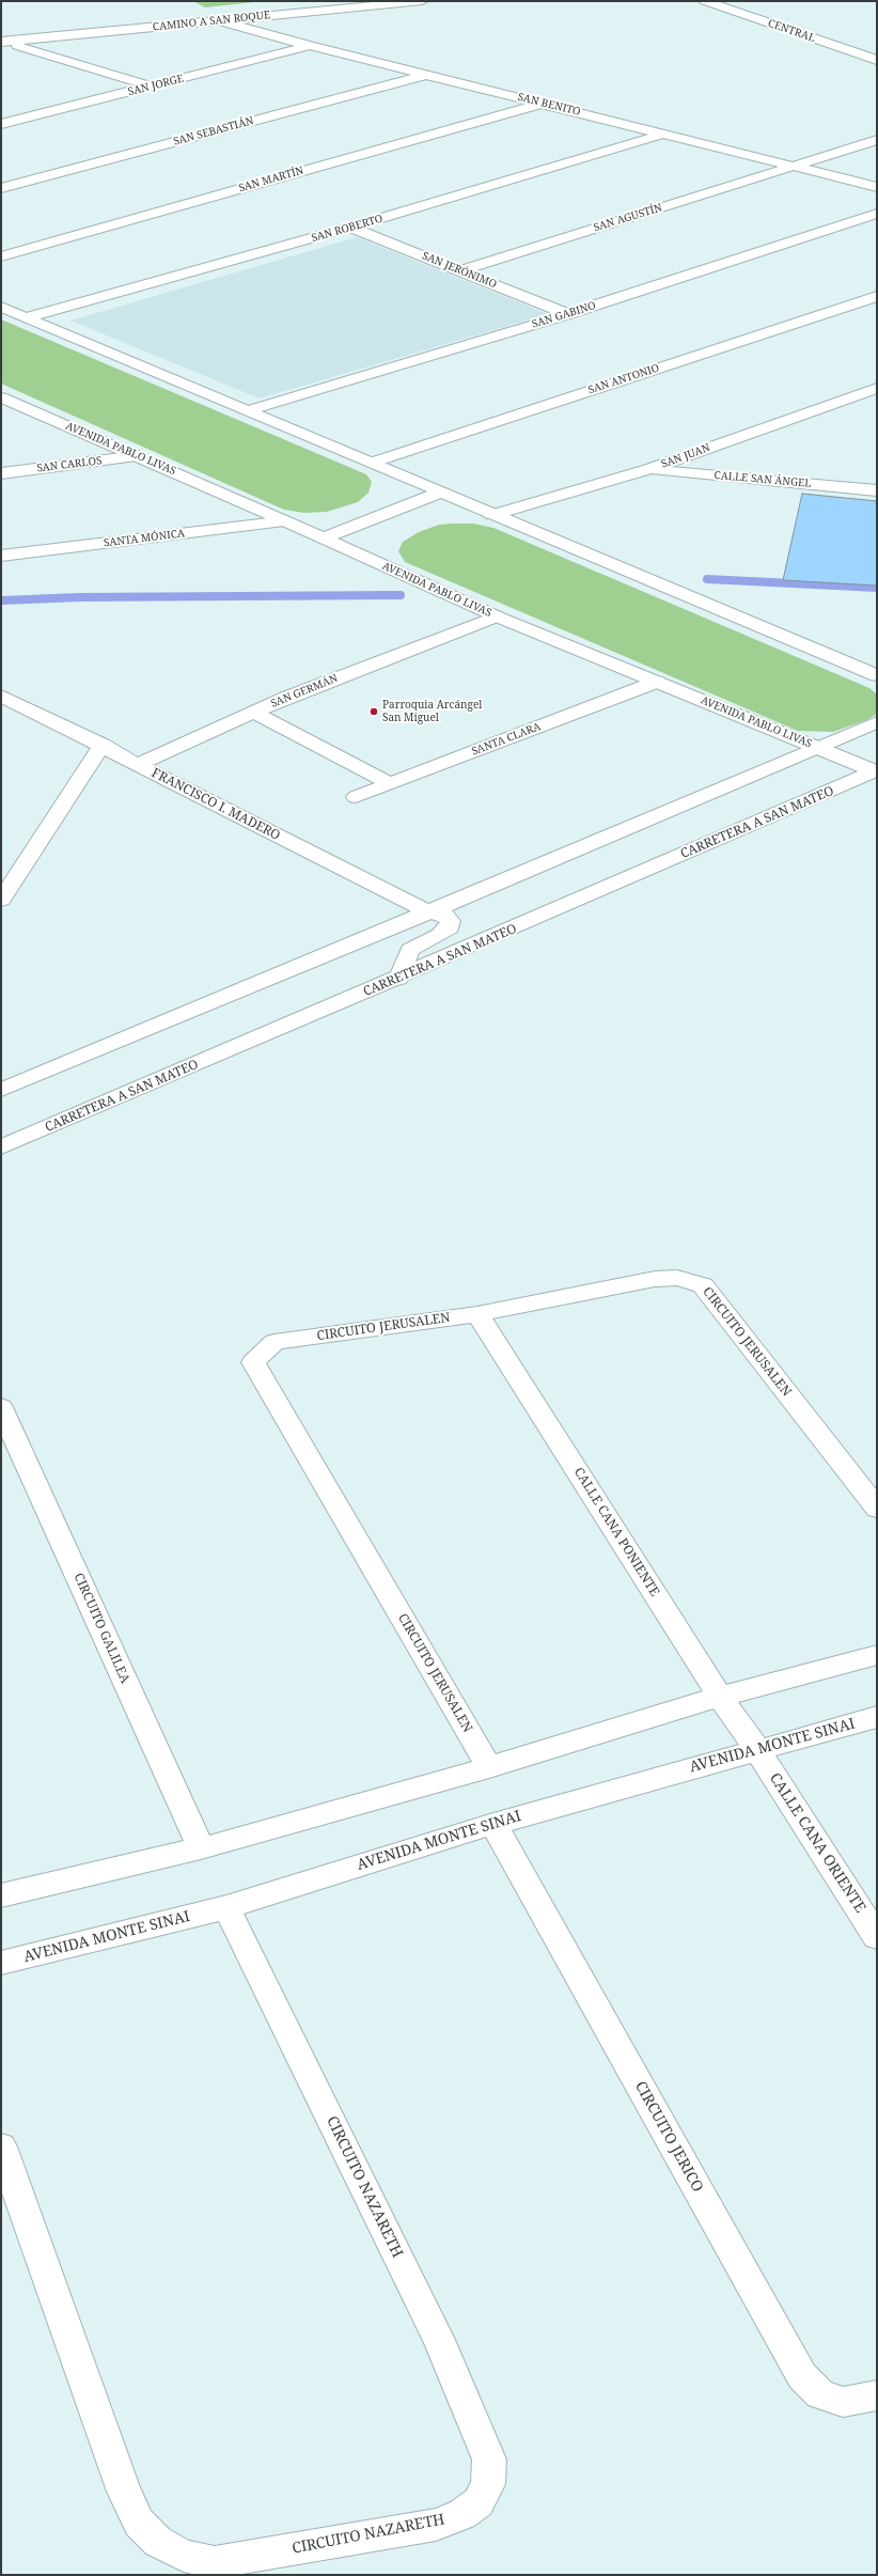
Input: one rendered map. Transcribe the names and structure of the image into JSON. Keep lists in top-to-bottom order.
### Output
{
  "streets": {
    "street": [
      "CAMINO A SAN ROQUE",
      "CENTRAL",
      "SAN JORGE",
      "SAN BENITO",
      "SAN SEBASTIÁN",
      "SAN MARTÍN",
      "SAN AGUSTÍN",
      "SAN ROBERTO",
      "SAN JERÓNIMO",
      "SAN GABINO",
      "SAN ANTONIO",
      "AVENIDA PABLO LIVAS",
      "SAN JUAN",
      "SAN CARLOS",
      "CALLE SAN ÁNGEL",
      "SANTA MÓNICA",
      "SAN GERMÁN",
      "SANTA CLARA",
      "FRANCISCO I. MADERO",
      "CARRETERA A SAN MATEO",
      "CIRCUITO JERUSALEN",
      "CALLE CANA PONIENTE",
      "CIRCUITO GALILEA",
      "AVENIDA MONTE SINAI",
      "CALLE CANA ORIENTE",
      "CIRCUITO JERICO",
      "CIRCUITO NAZARETH"
    ]
  },
  "crossings": [
    ["CAMINO A SAN ROQUE", "SAN BENITO"],
    ["SAN JORGE", "SAN BENITO"],
    ["SAN BENITO", "SAN SEBASTIÁN"],
    ["SAN BENITO", "SAN MARTÍN"],
    ["SAN BENITO", "SAN AGUSTÍN"],
    ["SAN BENITO", "SAN ROBERTO"],
    ["SAN AGUSTÍN", "SAN JERÓNIMO"],
    ["SAN ROBERTO", "SAN JERÓNIMO"],
    ["SAN JERÓNIMO", "SAN GABINO"],
    ["AVENIDA PABLO LIVAS", "SAN CARLOS"],
    ["AVENIDA PABLO LIVAS", "SANTA MÓNICA"],
    ["AVENIDA PABLO LIVAS", "SAN GERMÁN"],
    ["AVENIDA PABLO LIVAS", "SANTA CLARA"],
    ["AVENIDA PABLO LIVAS", "CARRETERA A SAN MATEO"],
    ["SAN JUAN", "CALLE SAN ÁNGEL"],
    ["SAN GERMÁN", "SANTA CLARA"],
    ["FRANCISCO I. MADERO", "CARRETERA A SAN MATEO"],
    ["CIRCUITO JERUSALEN", "CALLE CANA PONIENTE"],
    ["CALLE CANA PONIENTE", "AVENIDA MONTE SINAI"],
    ["CALLE CANA PONIENTE", "CALLE CANA ORIENTE"],
    ["AVENIDA MONTE SINAI", "CALLE CANA ORIENTE"],
    ["AVENIDA MONTE SINAI", "CIRCUITO JERICO"],
    ["AVENIDA MONTE SINAI", "CIRCUITO NAZARETH"]
  ],
  "places": ["Parroquia Arcángel San Miguel"]
}
